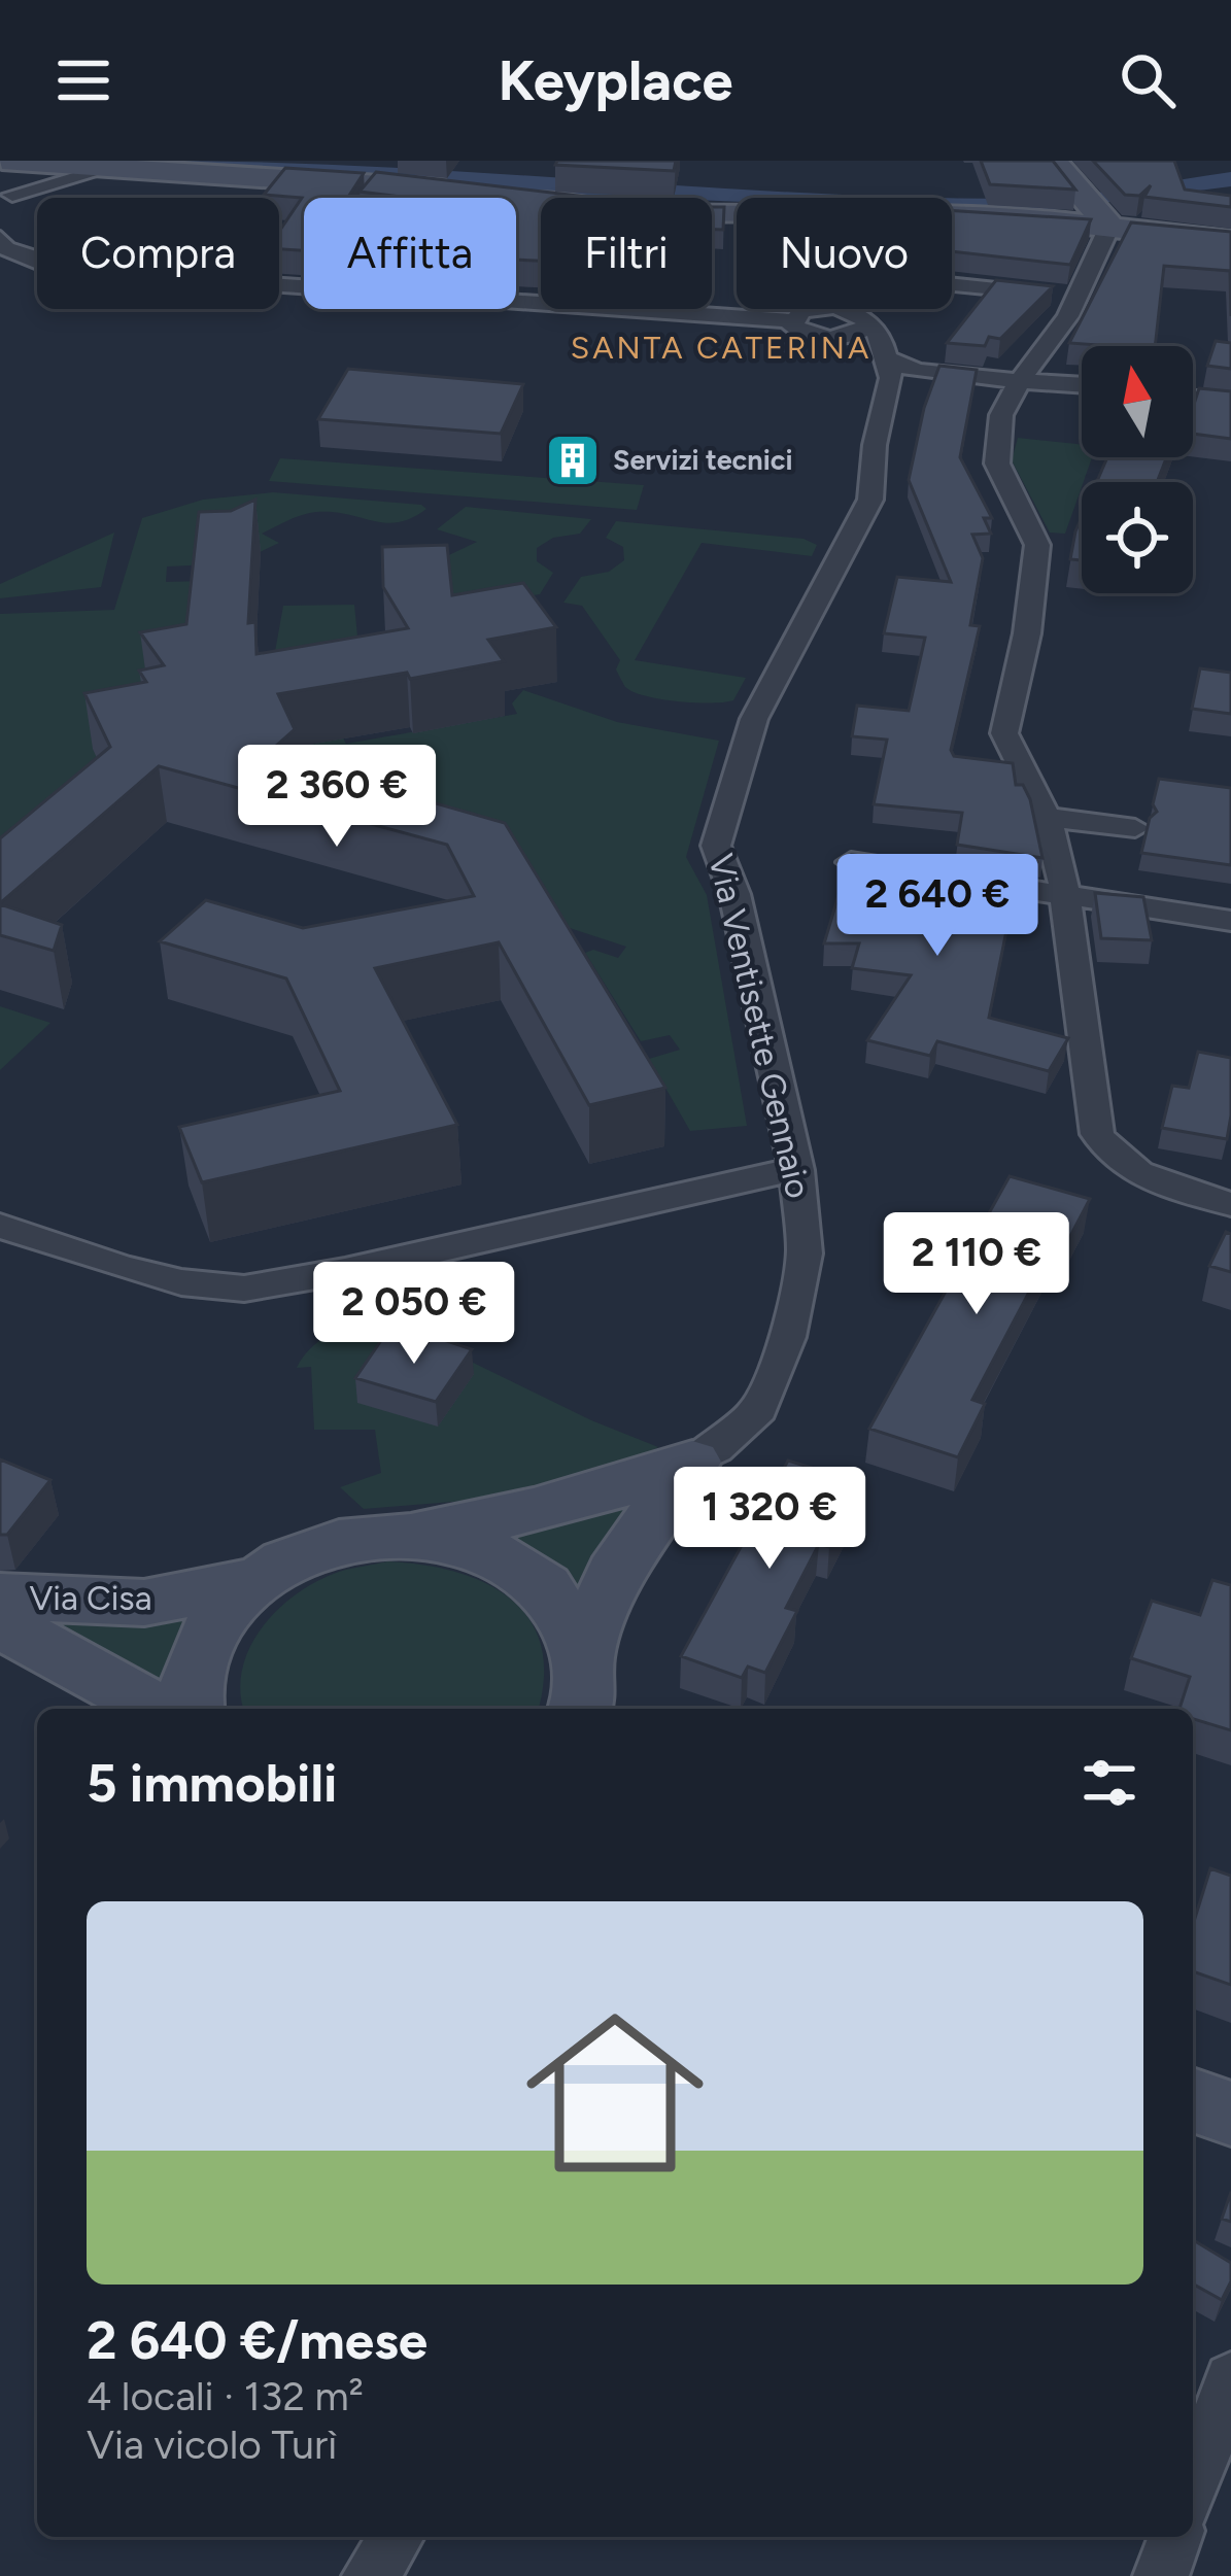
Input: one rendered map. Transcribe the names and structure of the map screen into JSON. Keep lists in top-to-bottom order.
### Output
{
  "streets": {
    "street": ["Via Ventisette Gennaio", "Via Cisa"]
  },
  "districts": ["SANTA CATERINA"],
  "places": {
    "building": ["Servizi tecnici"]
  },
  "north": "top",
  "page": {
    "header": "Keyplace",
    "chip": [
      "Compra",
      "Affitta",
      "Filtri",
      "Nuovo"
    ],
    "price": [
      "2 360 €",
      "2 640 €",
      "2 110 €",
      "2 050 €",
      "1 320 €"
    ],
    "heading": "5 immobili",
    "list": [
      {
        "name": "2 640 €/mese",
        "note": "4 locali · 132 m² · Via vicolo Turì"
      }
    ]
  }
}
